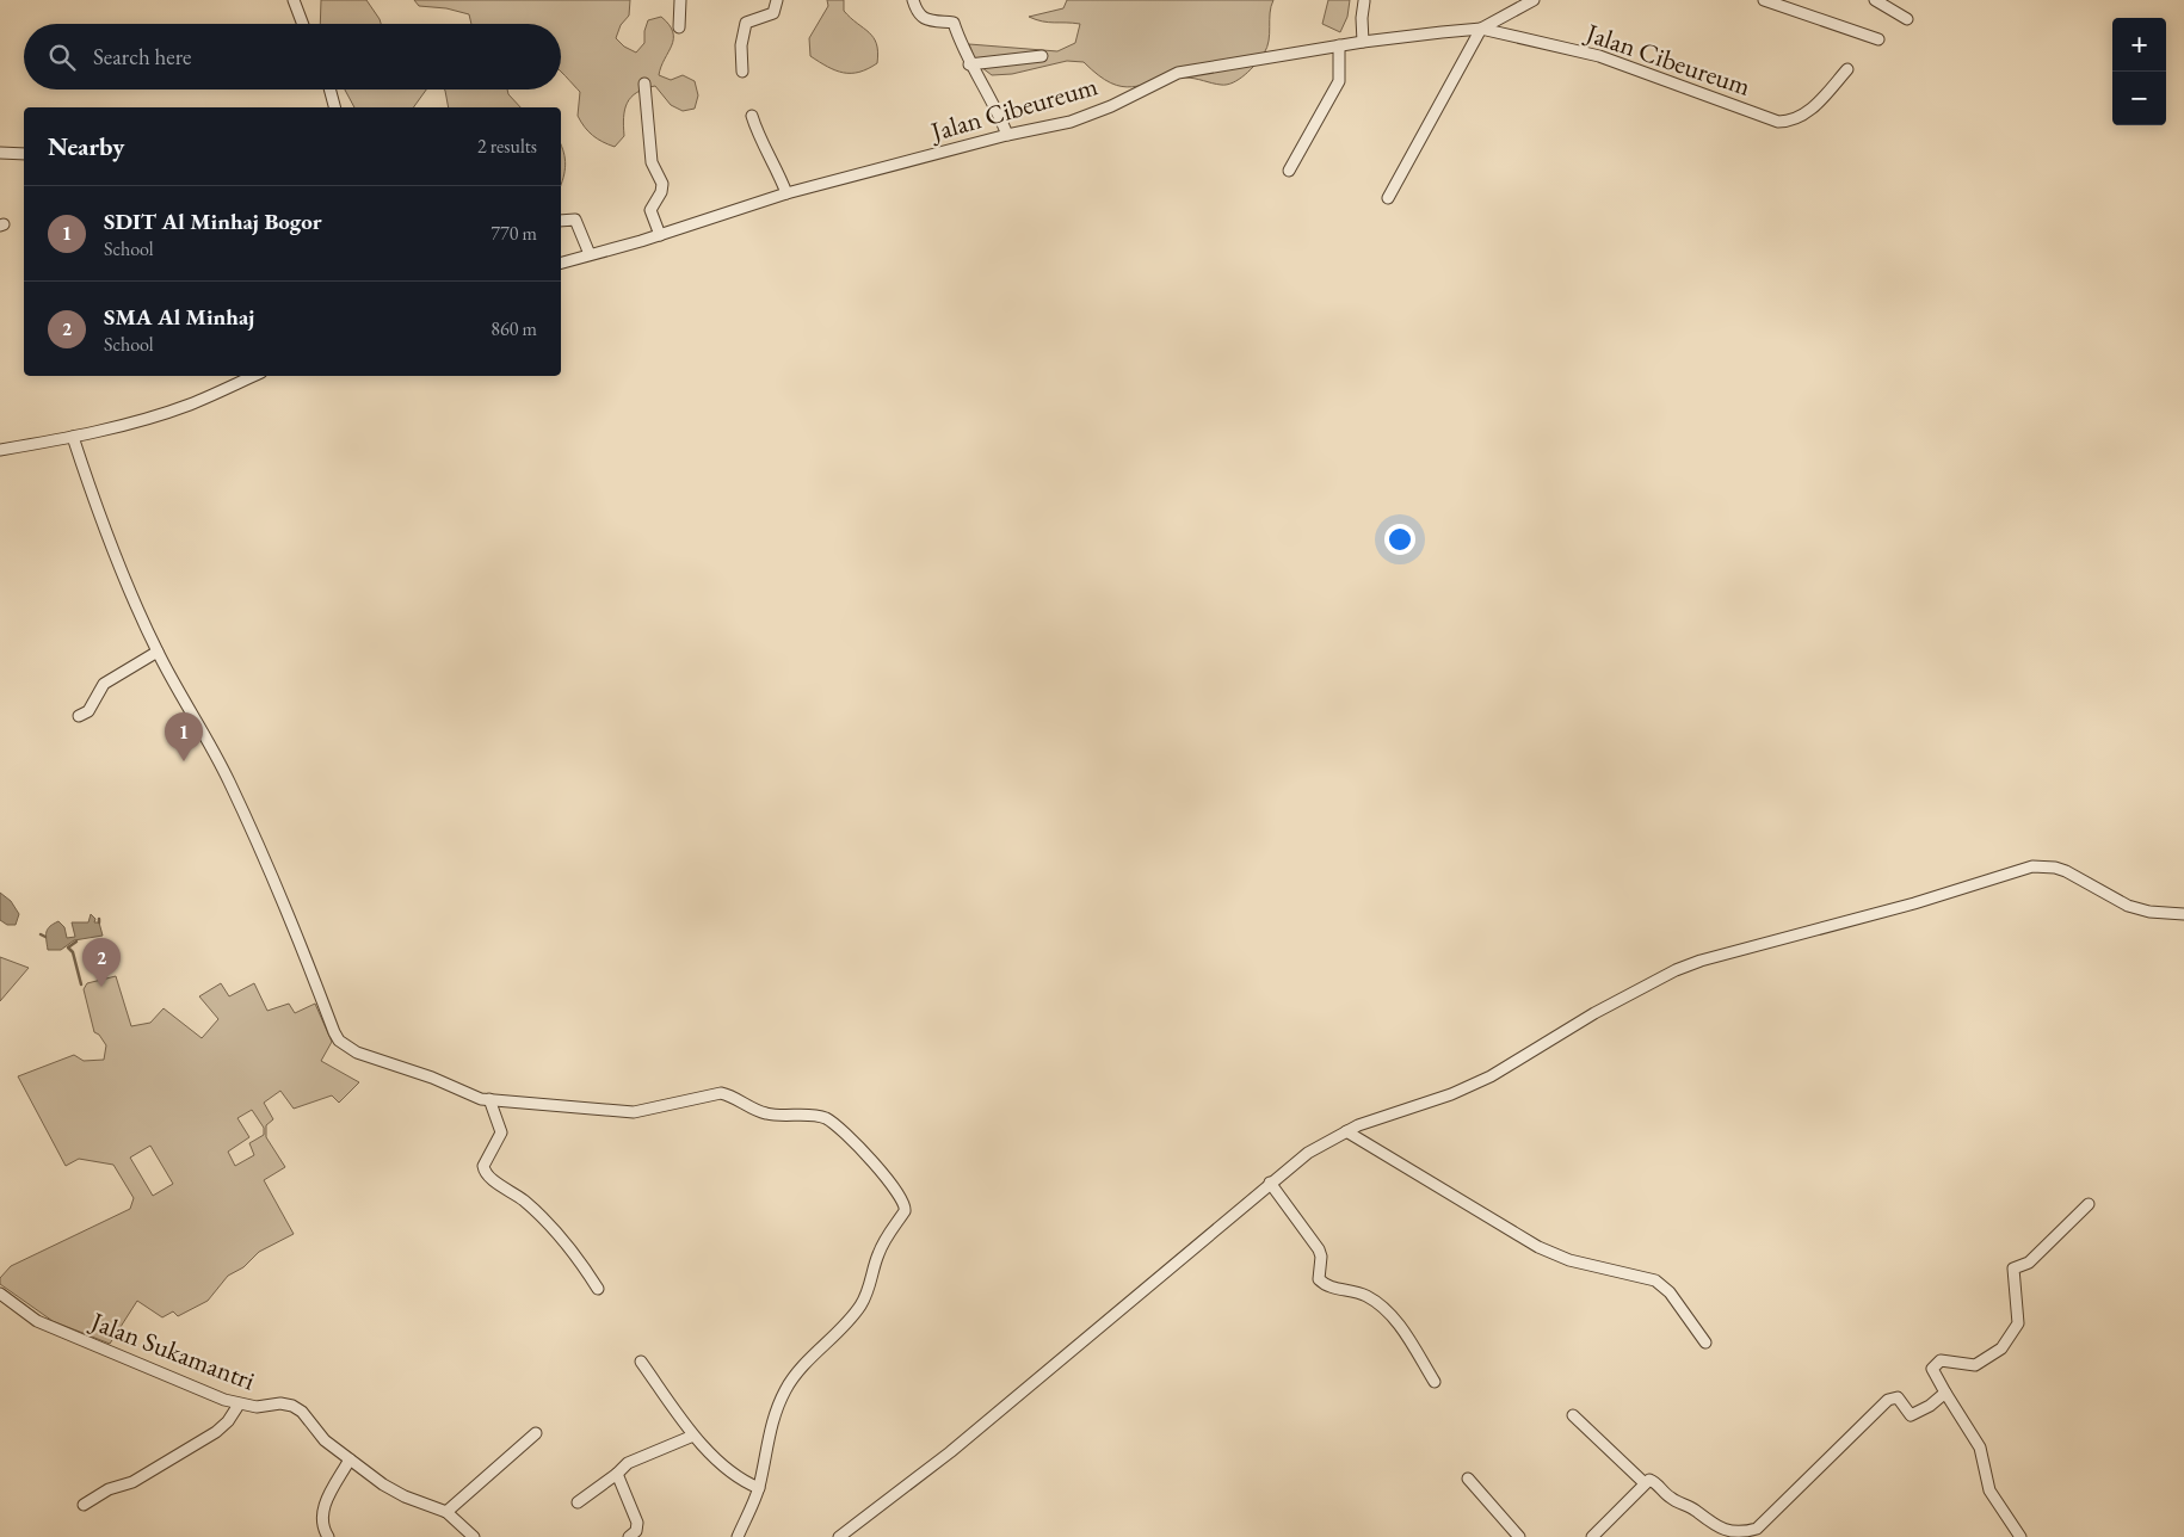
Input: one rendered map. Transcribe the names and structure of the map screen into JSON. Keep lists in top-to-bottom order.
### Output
{
  "streets": {
    "street": ["Jalan Cibeureum", "Jalan Sukamantri"]
  },
  "page": {
    "map_buttons": ["+", "−"],
    "search": "Search here",
    "heading": ["Nearby", "2 results"],
    "list": [
      {
        "mark": "1",
        "name": "SDIT Al Minhaj Bogor",
        "note": "School",
        "value": "770 m"
      },
      {
        "mark": "2",
        "name": "SMA Al Minhaj",
        "note": "School",
        "value": "860 m"
      }
    ],
    "pins": ["1", "2"]
  }
}
